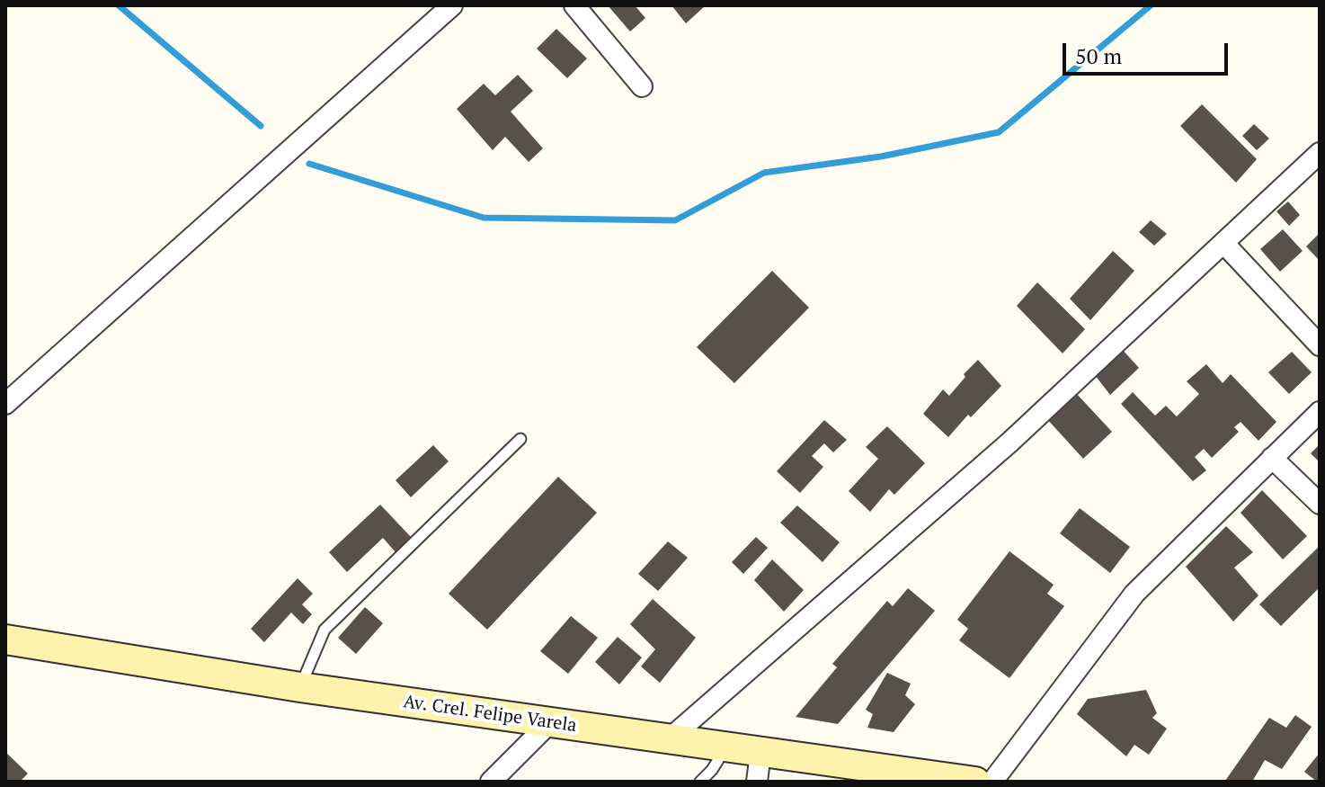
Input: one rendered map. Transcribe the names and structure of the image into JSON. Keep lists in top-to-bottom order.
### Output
{
  "streets": {
    "main road": ["Av. Crel. Felipe Varela"]
  },
  "scale_bar": "50 m"
}
